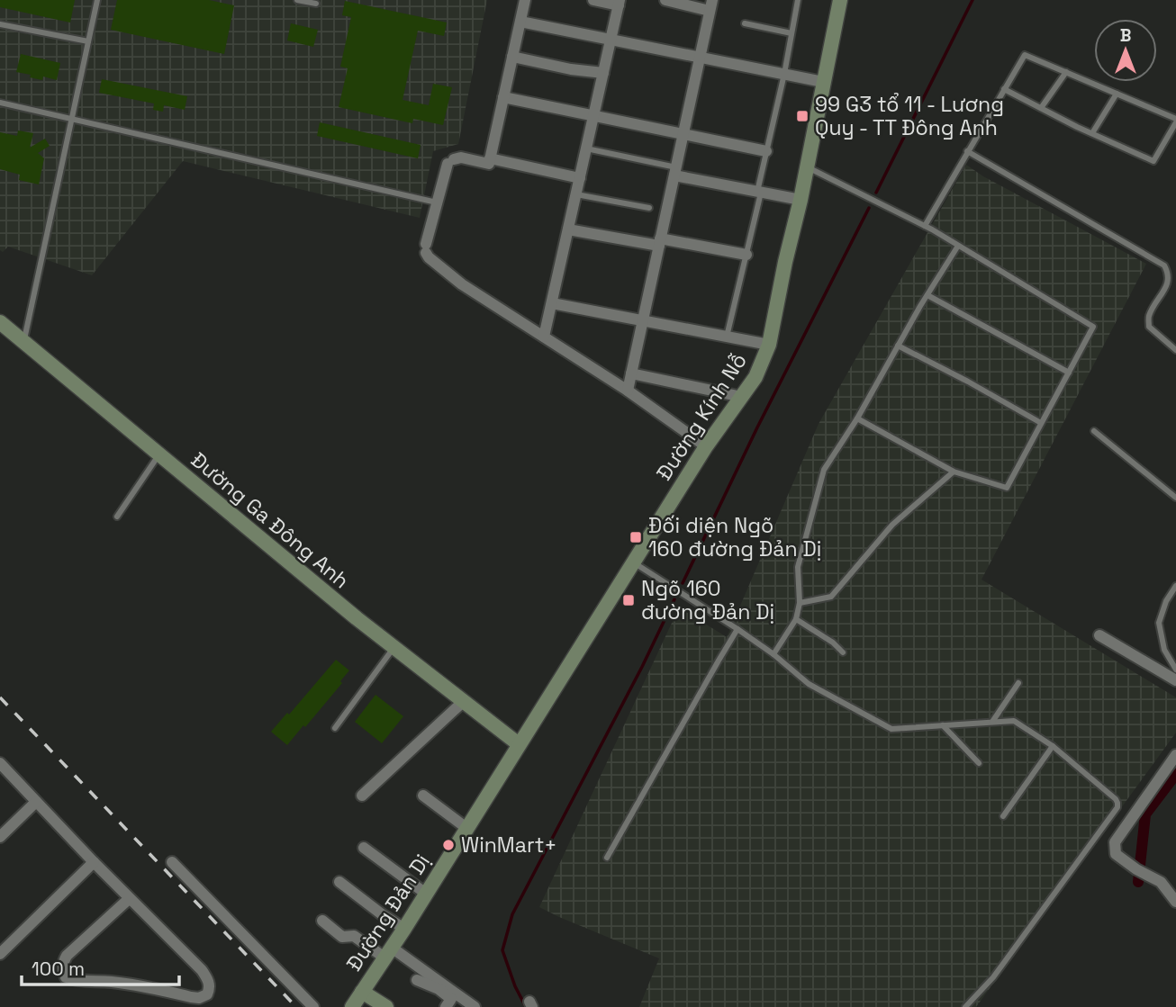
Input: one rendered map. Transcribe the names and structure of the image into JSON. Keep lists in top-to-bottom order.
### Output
{
  "streets": {
    "street": ["Đường Kính Nỗ", "Đường Ga Đông Anh", "Đường Đản Dị"]
  },
  "crossings": [
    ["Đường Kính Nỗ", "Đường Ga Đông Anh"],
    ["Đường Kính Nỗ", "Đường Đản Dị"],
    ["Đường Ga Đông Anh", "Đường Đản Dị"]
  ],
  "places": {
    "transit": ["99 G3 tổ 11 - Lương Quy - TT Đông Anh", "Đối diện Ngõ 160 đường Đản Dị", "Ngõ 160 đường Đản Dị"],
    "other": ["WinMart+"]
  },
  "scale_bar": "100 m",
  "north": "top"
}
